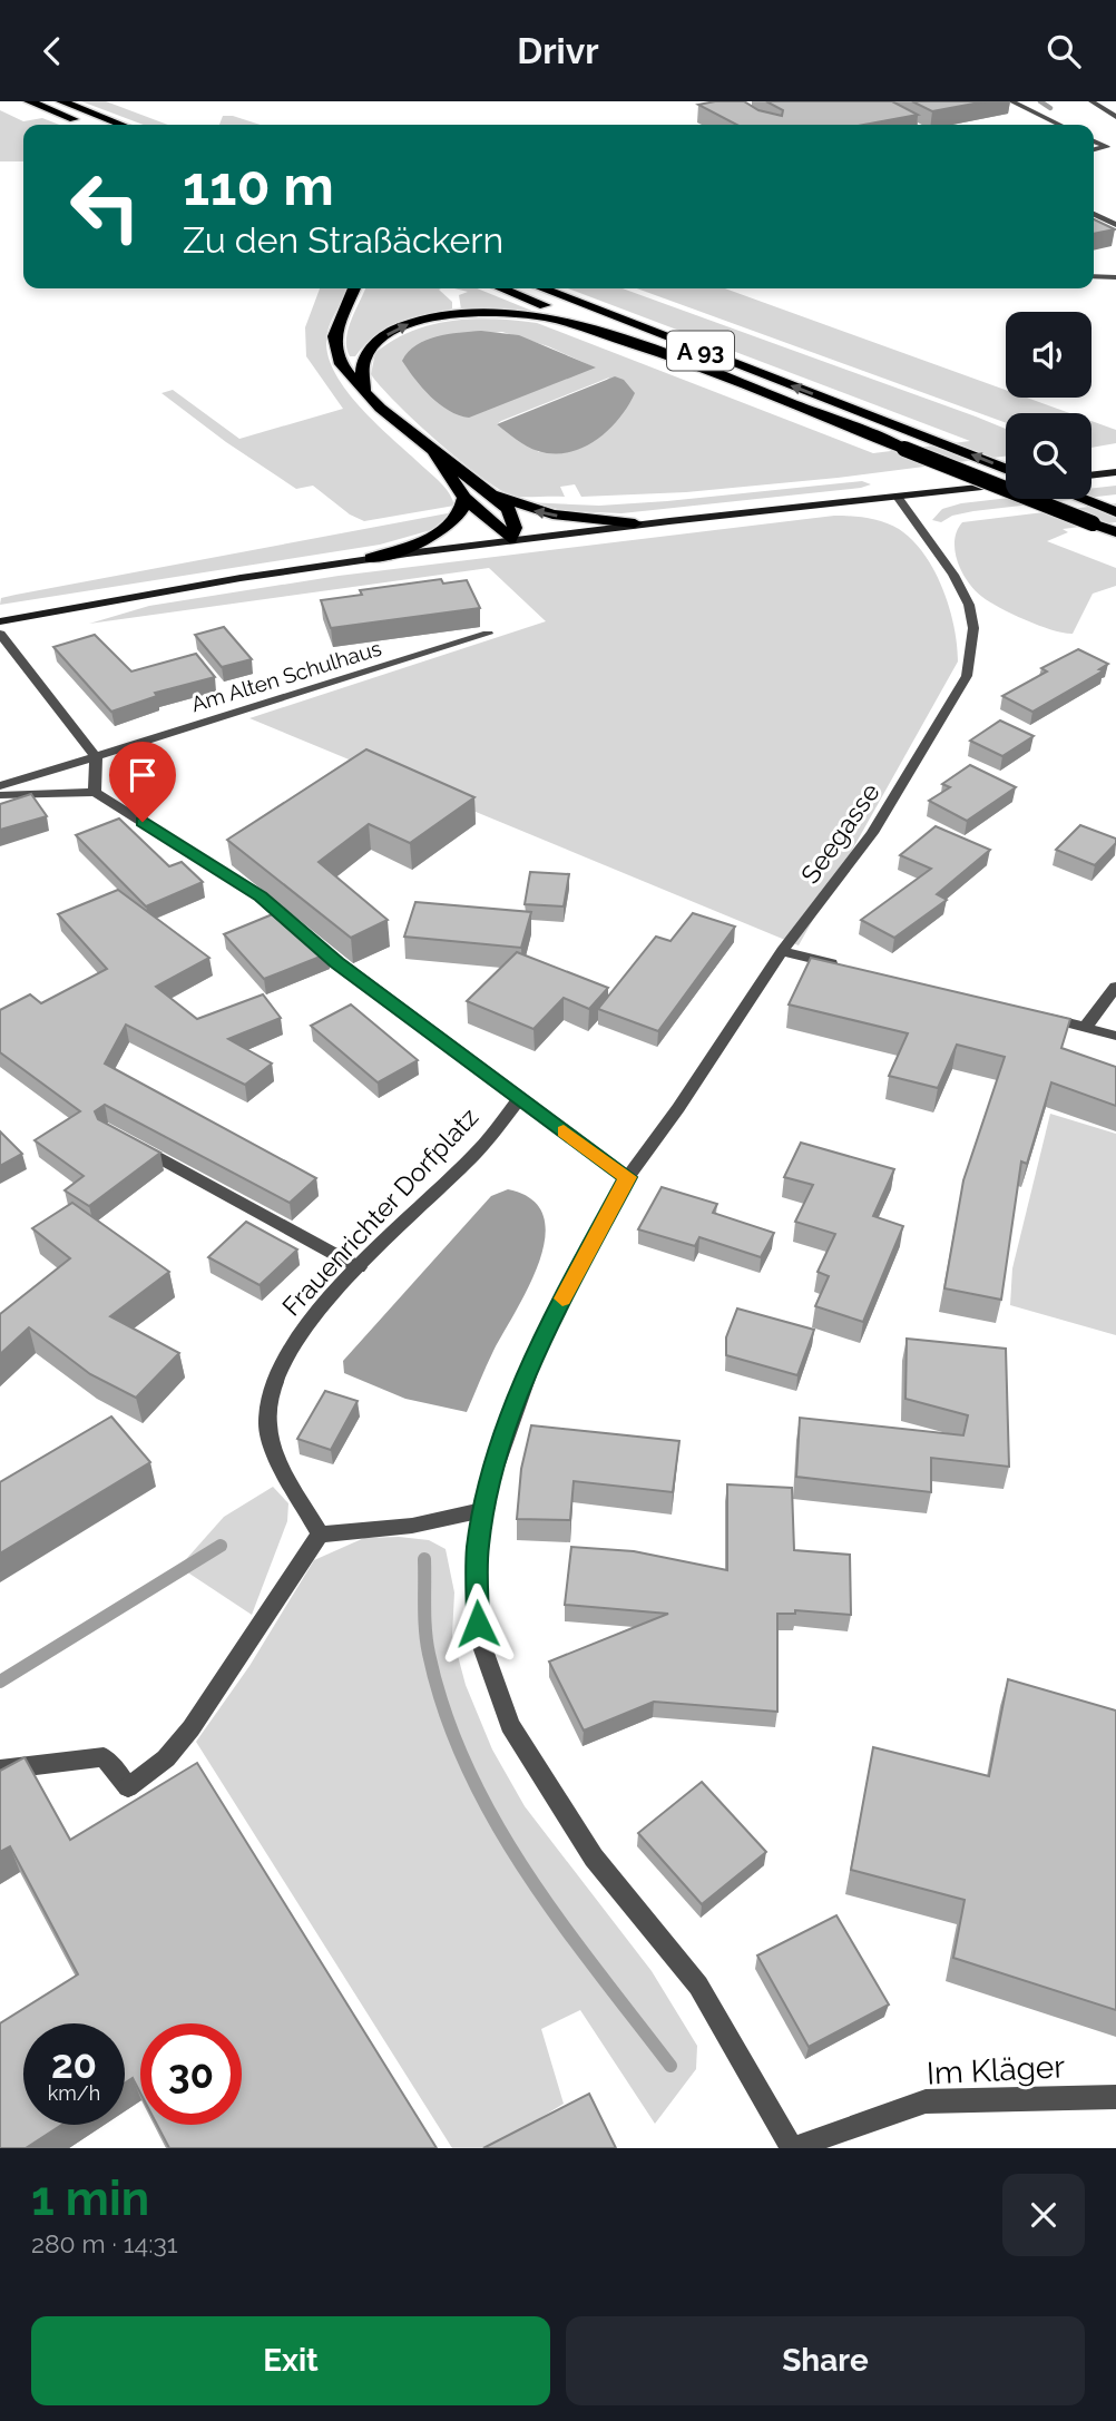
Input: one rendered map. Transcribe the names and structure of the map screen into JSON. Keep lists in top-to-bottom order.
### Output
{
  "streets": {
    "highway": ["A 93"],
    "street": [
      "Am Alten Schulhaus",
      "Seegasse",
      "Frauenrichter Dorfplatz",
      "Im Kläger"
    ]
  },
  "page": {
    "header": "Drivr",
    "turn": ["110 m", "Zu den Straßäckern"],
    "speed": "20 km/h",
    "limit": "30",
    "heading": ["1 min", "280 m · 14:31"],
    "buttons": ["Exit", "Share"]
  }
}
